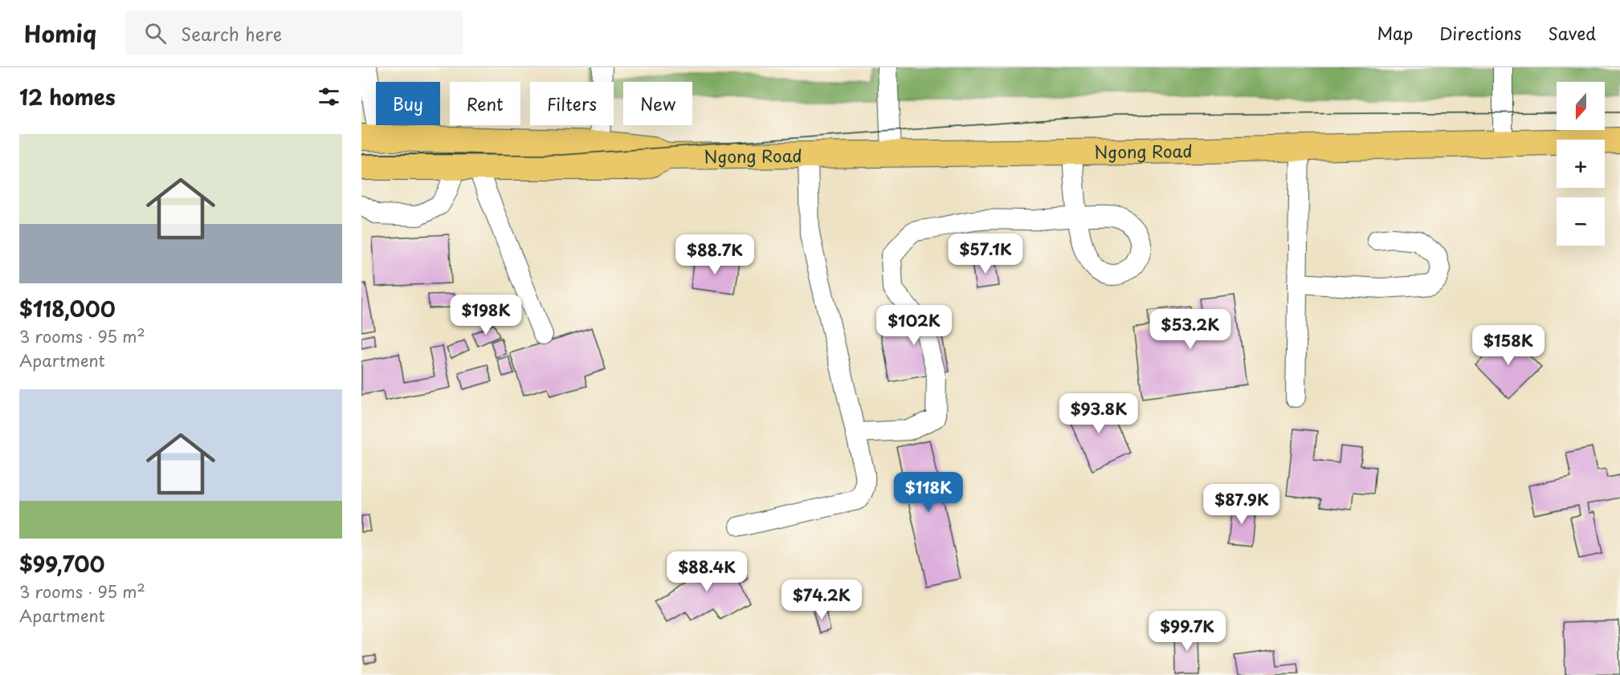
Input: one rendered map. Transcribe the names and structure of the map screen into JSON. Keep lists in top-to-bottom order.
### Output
{
  "streets": {
    "main road": ["Ngong Road"]
  },
  "north": "bottom",
  "page": {
    "header": "Homiq",
    "search": "Search here",
    "nav": ["Map", "Directions", "Saved"],
    "heading": "12 homes",
    "map_buttons": ["+", "−"],
    "chip": [
      "Buy",
      "Rent",
      "Filters",
      "New"
    ],
    "list": [
      {
        "name": "$118,000",
        "note": "3 rooms · 95 m² · Apartment"
      },
      {
        "name": "$99,700",
        "note": "3 rooms · 95 m² · Apartment"
      }
    ],
    "price": [
      "$57.1K",
      "$88.7K",
      "$198K",
      "$102K",
      "$53.2K",
      "$158K",
      "$93.8K",
      "$118K",
      "$87.9K",
      "$88.4K",
      "$74.2K",
      "$99.7K"
    ]
  }
}
